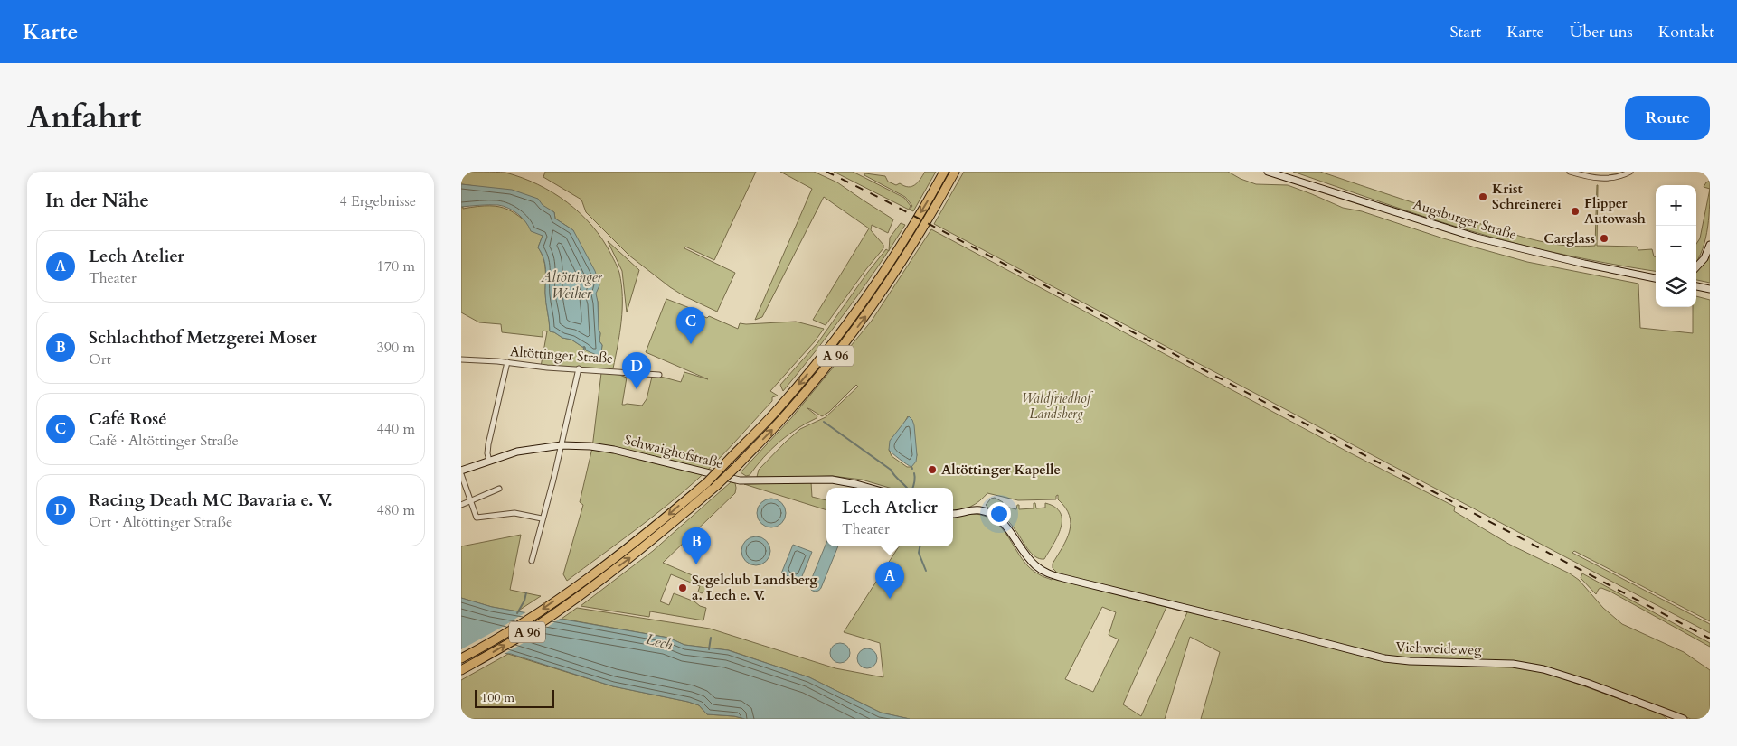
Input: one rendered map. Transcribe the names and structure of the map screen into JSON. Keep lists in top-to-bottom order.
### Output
{
  "streets": {
    "highway": ["A 96"],
    "street": [
      "Augsburger Straße",
      "Altöttinger Straße",
      "Schwaighofstraße",
      "Viehweideweg"
    ]
  },
  "water": ["Altöttinger Weiher", "Lech"],
  "parks": ["Waldfriedhof Landsberg"],
  "places": [
    "Krist Schreinerei",
    "Flipper Autowash",
    "Carglass",
    "Altöttinger Kapelle",
    "Segelclub Landsberg a. Lech e. V."
  ],
  "scale_bar": "100 m",
  "page": {
    "header": "Karte",
    "nav": [
      "Start",
      "Karte",
      "Über uns",
      "Kontakt"
    ],
    "title": "Anfahrt",
    "buttons": "Route",
    "heading": ["In der Nähe", "4 Ergebnisse"],
    "map_buttons": ["+", "−"],
    "list": [
      {
        "mark": "A",
        "name": "Lech Atelier",
        "note": "Theater",
        "value": "170 m"
      },
      {
        "mark": "B",
        "name": "Schlachthof Metzgerei Moser",
        "note": "Ort",
        "value": "390 m"
      },
      {
        "mark": "C",
        "name": "Café Rosé",
        "note": "Café · Altöttinger Straße",
        "value": "440 m"
      },
      {
        "mark": "D",
        "name": "Racing Death MC Bavaria e. V.",
        "note": "Ort · Altöttinger Straße",
        "value": "480 m"
      }
    ],
    "pins": [
      "C",
      "D",
      "B",
      "A"
    ],
    "popup": ["Lech Atelier", "Theater"],
    "scale": "100 m"
  }
}
